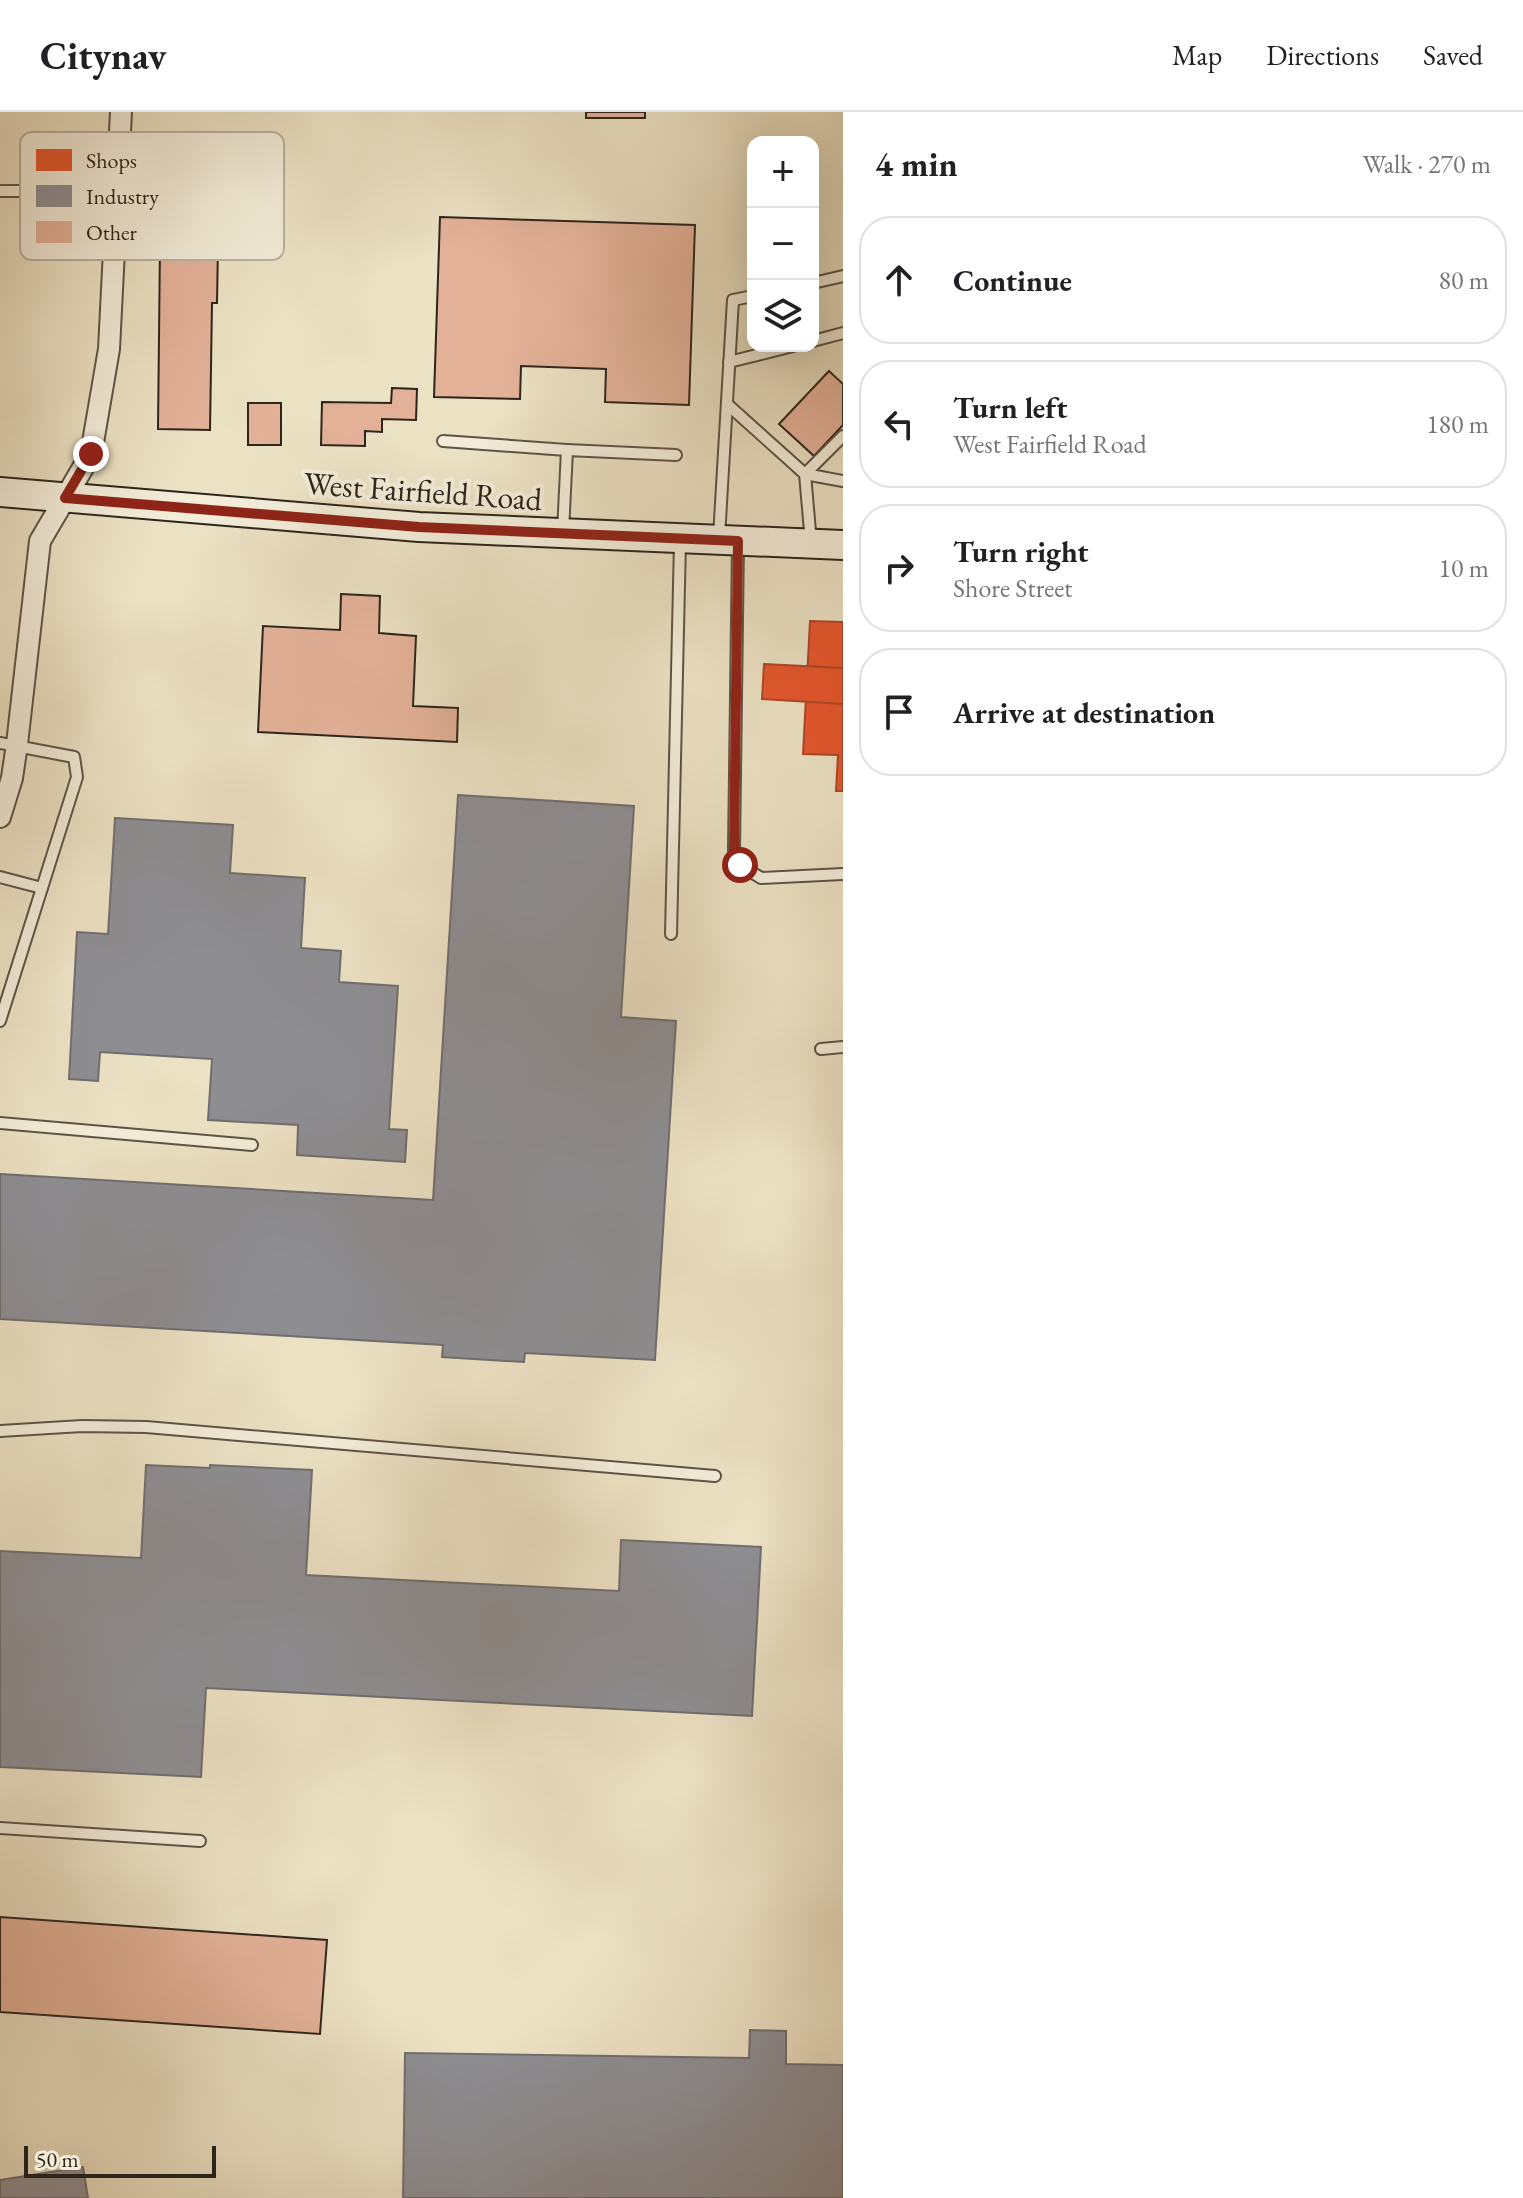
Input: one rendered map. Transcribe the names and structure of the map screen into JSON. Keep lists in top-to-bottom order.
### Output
{
  "streets": {
    "main road": ["West Fairfield Road"]
  },
  "legend": ["Shops", "Industry", "Other"],
  "scale_bar": "50 m",
  "page": {
    "header": "Citynav",
    "nav": ["Map", "Directions", "Saved"],
    "heading": ["4 min", "Walk · 270 m"],
    "map_buttons": ["+", "−"],
    "list": [
      ["Continue", "80 m"],
      ["Turn left", "West Fairfield Road", "180 m"],
      ["Turn right", "Shore Street", "10 m"],
      "Arrive at destination"
    ],
    "scale": "50 m"
  }
}
